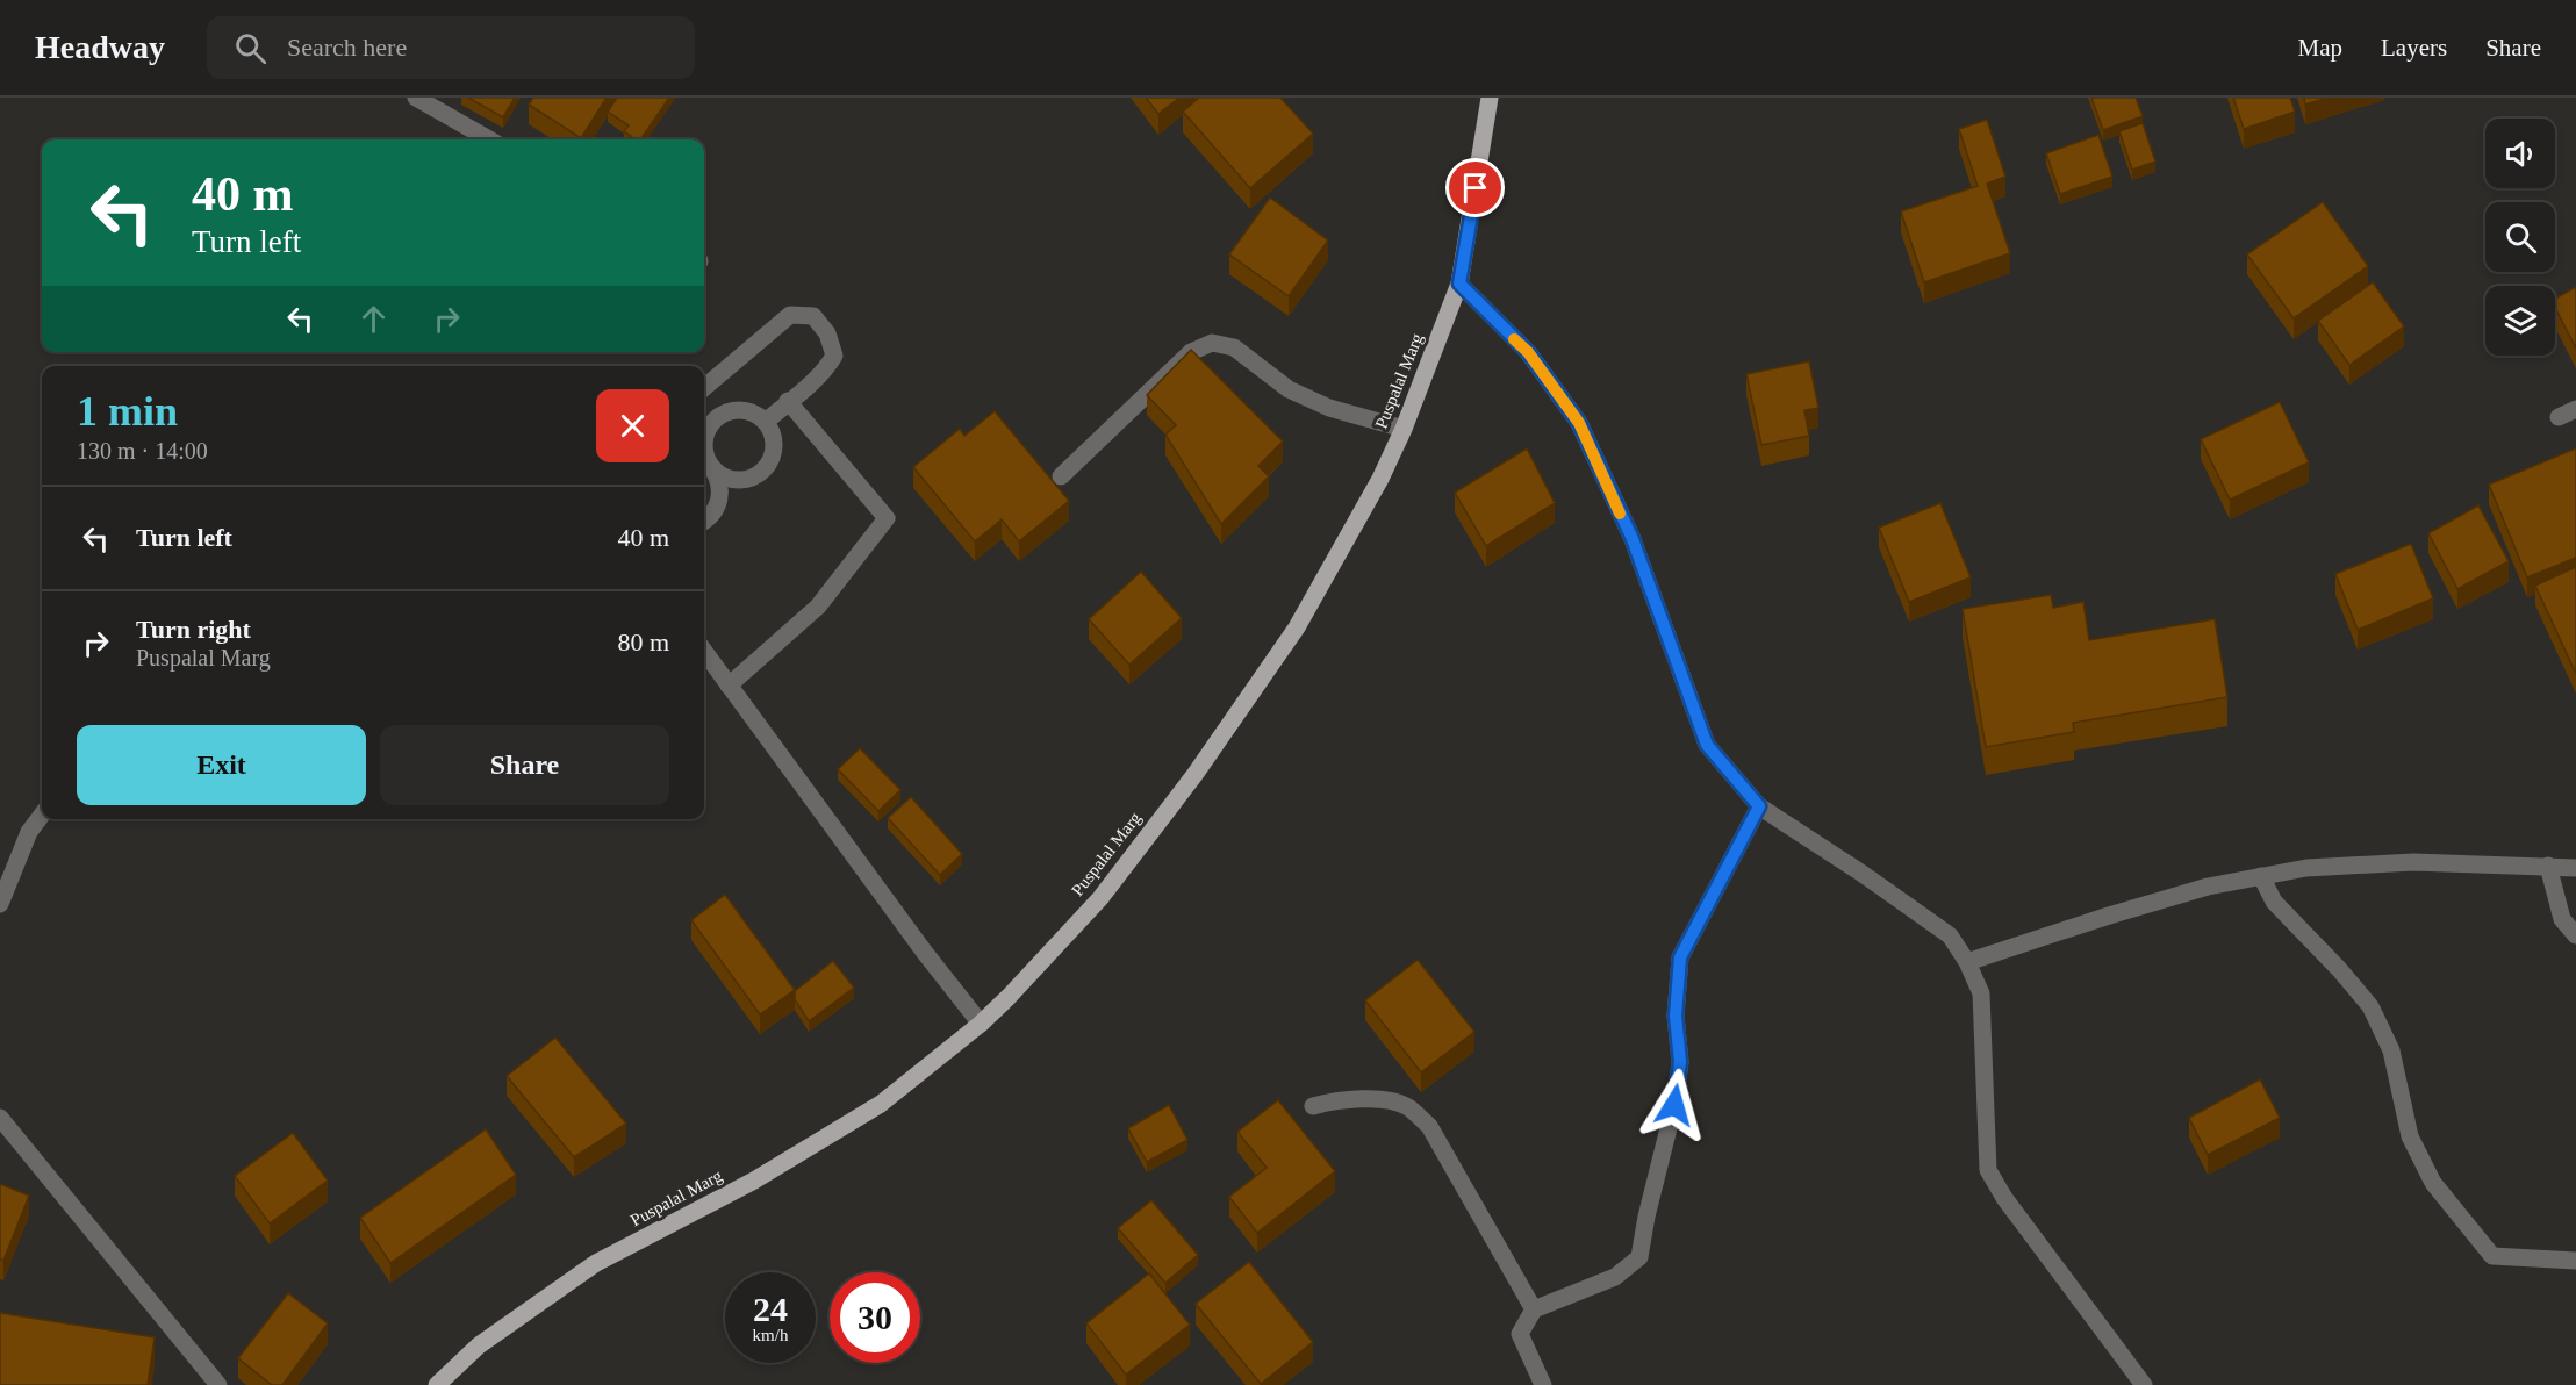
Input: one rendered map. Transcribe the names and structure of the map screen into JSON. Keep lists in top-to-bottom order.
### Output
{
  "streets": {
    "main road": ["Puspalal Marg"]
  },
  "page": {
    "header": "Headway",
    "search": "Search here",
    "nav": ["Map", "Layers", "Share"],
    "turn": ["40 m", "Turn left"],
    "heading": ["1 min", "130 m · 14:00"],
    "list": [
      {
        "name": "Turn left",
        "value": "40 m"
      },
      {
        "name": "Turn right",
        "note": "Puspalal Marg",
        "value": "80 m"
      }
    ],
    "buttons": ["Exit", "Share"],
    "speed": "24 km/h",
    "limit": "30"
  }
}
